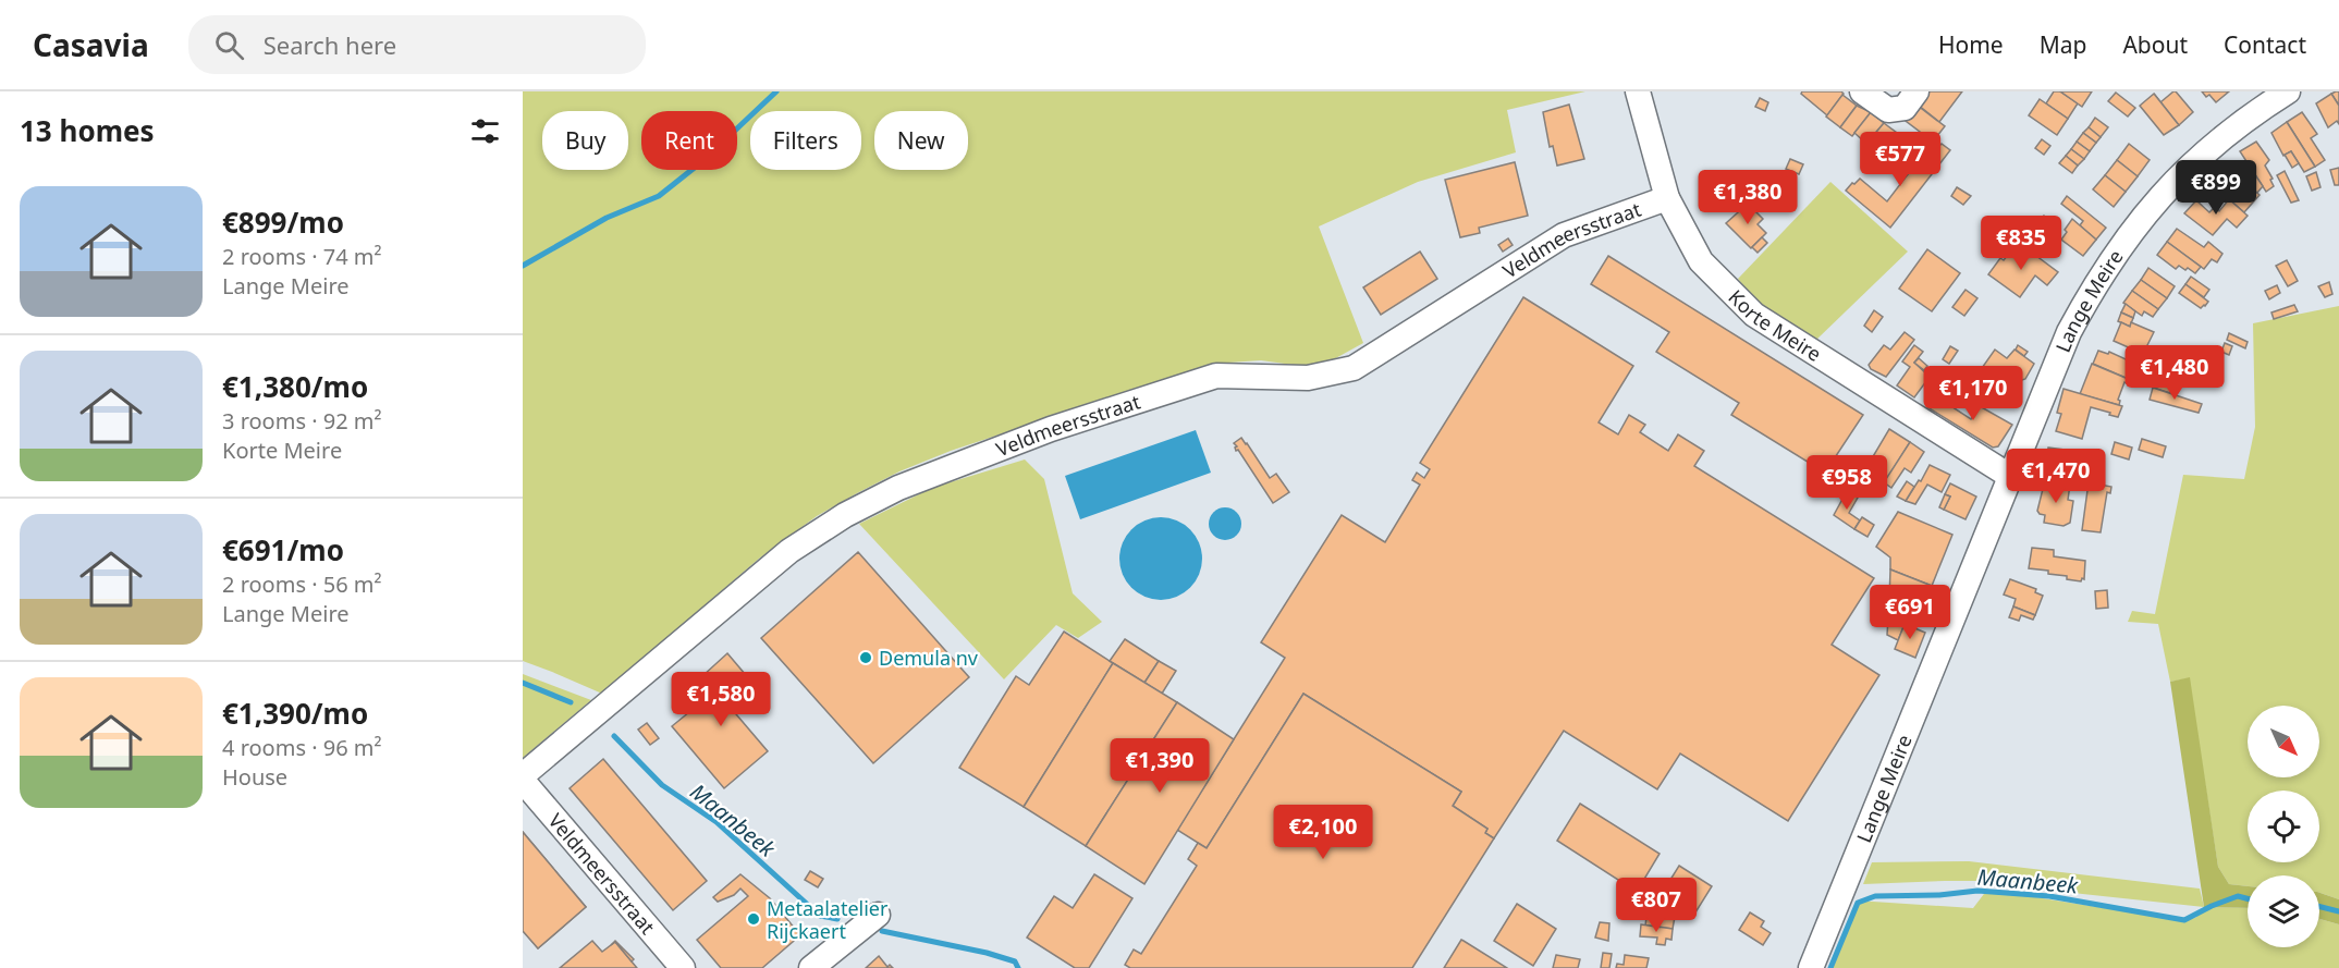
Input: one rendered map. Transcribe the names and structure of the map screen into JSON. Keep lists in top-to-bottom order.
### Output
{
  "streets": {
    "street": ["Veldmeersstraat", "Lange Meire", "Korte Meire"]
  },
  "crossings": [
    ["Veldmeersstraat", "Korte Meire"],
    ["Lange Meire", "Korte Meire"]
  ],
  "water": ["Maanbeek"],
  "places": ["Demula nv", "Metaalatelier Rijckaert"],
  "north": "bottom right",
  "page": {
    "header": "Casavia",
    "search": "Search here",
    "nav": [
      "Home",
      "Map",
      "About",
      "Contact"
    ],
    "heading": "13 homes",
    "chip": [
      "Buy",
      "Rent",
      "Filters",
      "New"
    ],
    "price": [
      "€577",
      "€899",
      "€1,380",
      "€835",
      "€1,480",
      "€1,170",
      "€1,470",
      "€958",
      "€691",
      "€1,580",
      "€1,390",
      "€2,100",
      "€807"
    ],
    "list": [
      {
        "name": "€899/mo",
        "note": "2 rooms · 74 m² · Lange Meire"
      },
      {
        "name": "€1,380/mo",
        "note": "3 rooms · 92 m² · Korte Meire"
      },
      {
        "name": "€691/mo",
        "note": "2 rooms · 56 m² · Lange Meire"
      },
      {
        "name": "€1,390/mo",
        "note": "4 rooms · 96 m² · House"
      }
    ]
  }
}
